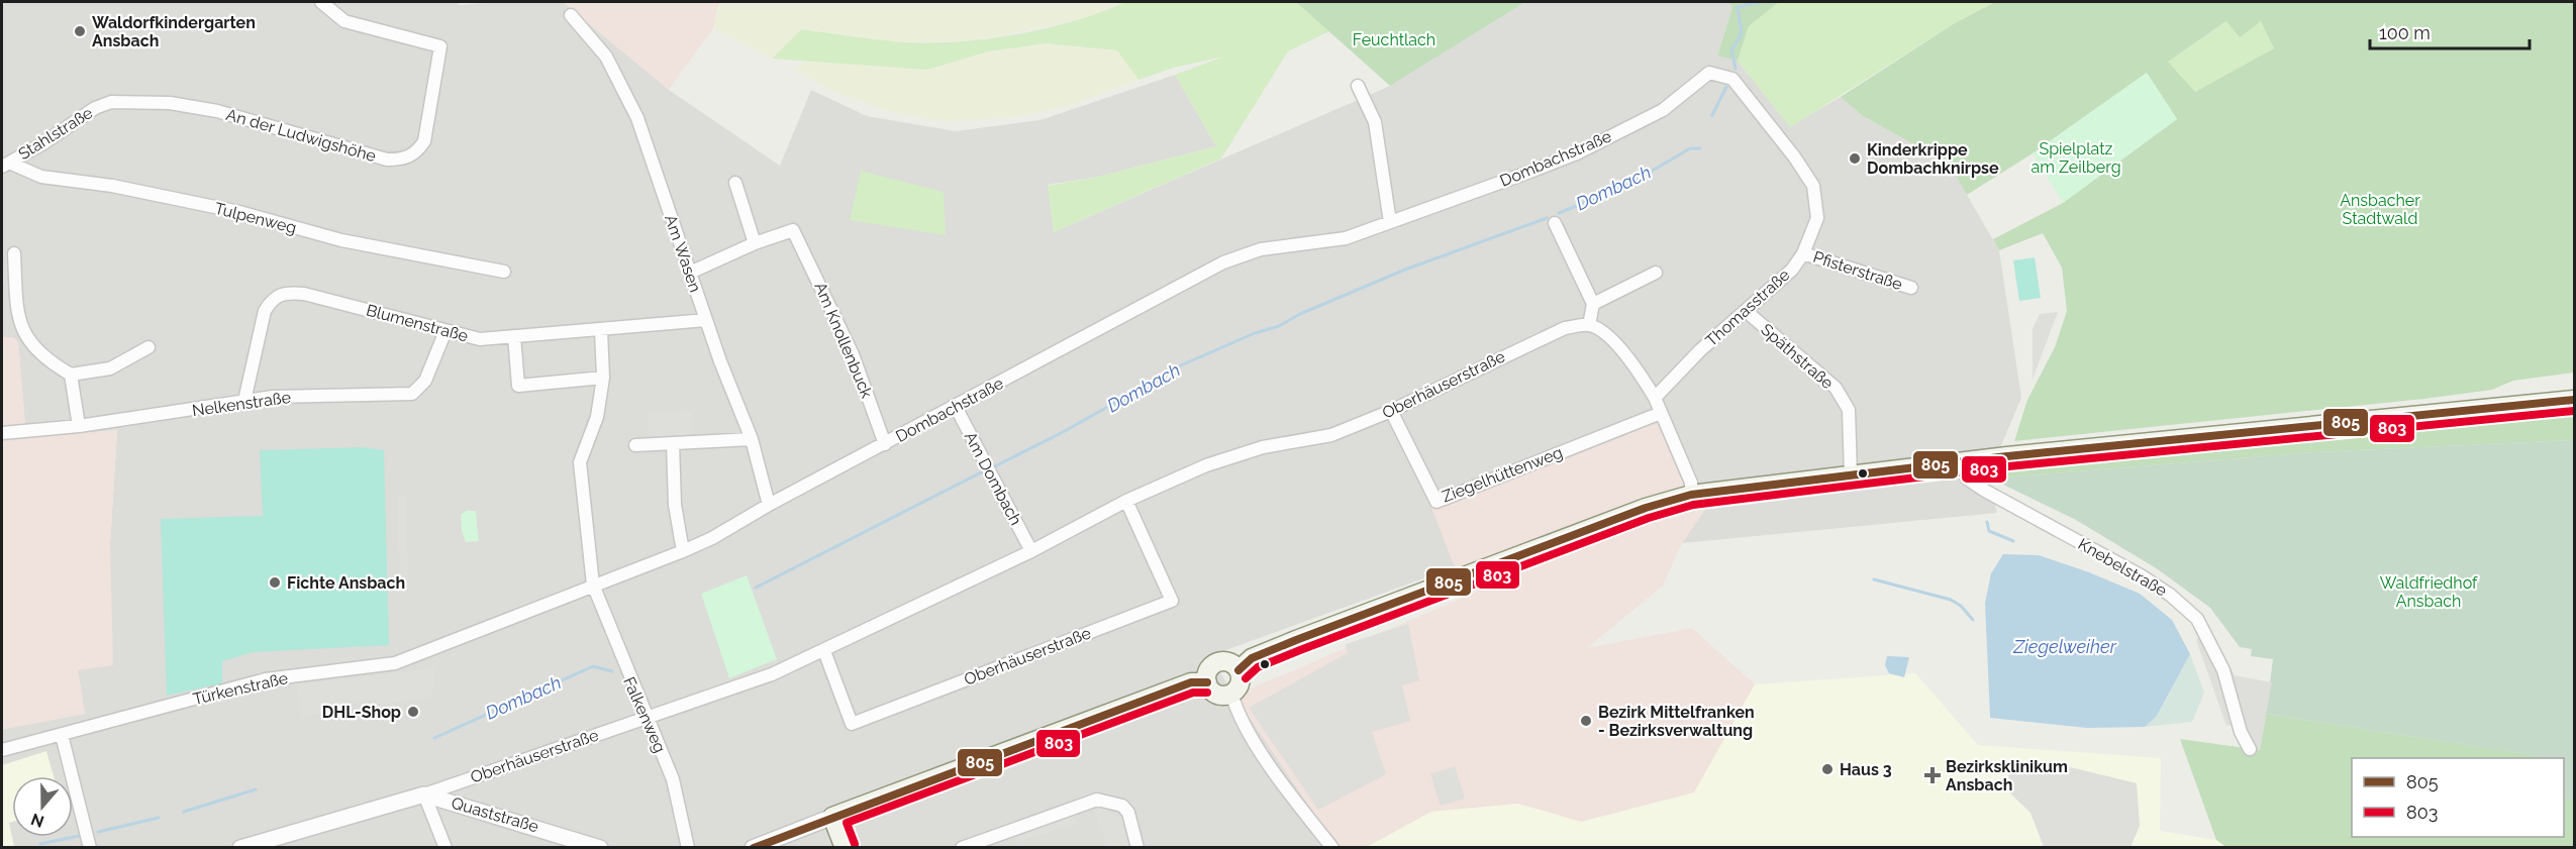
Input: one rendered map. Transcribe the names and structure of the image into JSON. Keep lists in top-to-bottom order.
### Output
{
  "streets": {
    "street": [
      "Stahlstraße",
      "An der Ludwigshöhe",
      "Dombachstraße",
      "Tulpenweg",
      "Am Wasen",
      "Pfisterstraße",
      "Thomasstraße",
      "Blumenstraße",
      "Am Knollenbuck",
      "Späthstraße",
      "Oberhäuserstraße",
      "Nelkenstraße",
      "Ziegelhüttenweg",
      "Am Dombach",
      "Knebelstraße",
      "Türkenstraße",
      "Falkenweg",
      "Quaststraße"
    ]
  },
  "crossings": [
    ["Stahlstraße", "An der Ludwigshöhe"],
    ["Stahlstraße", "Tulpenweg"],
    ["Dombachstraße", "Am Wasen"],
    ["Dombachstraße", "Thomasstraße"],
    ["Dombachstraße", "Am Knollenbuck"],
    ["Dombachstraße", "Am Dombach"],
    ["Dombachstraße", "Türkenstraße"],
    ["Dombachstraße", "Falkenweg"],
    ["Am Wasen", "Blumenstraße"],
    ["Pfisterstraße", "Thomasstraße"],
    ["Thomasstraße", "Späthstraße"],
    ["Blumenstraße", "Nelkenstraße"],
    ["Blumenstraße", "Falkenweg"],
    ["Oberhäuserstraße", "Ziegelhüttenweg"],
    ["Oberhäuserstraße", "Am Dombach"],
    ["Oberhäuserstraße", "Falkenweg"],
    ["Oberhäuserstraße", "Quaststraße"]
  ],
  "water": ["Dombach", "Ziegelweiher"],
  "parks": [
    "Feuchtlach",
    "Spielplatz am Zeilberg",
    "Ansbacher Stadtwald",
    "Waldfriedhof Ansbach"
  ],
  "places": {
    "other": [
      "Waldorfkindergarten Ansbach",
      "Kinderkrippe Dombachknirpse",
      "Fichte Ansbach",
      "DHL-Shop",
      "Bezirk Mittelfranken - Bezirksverwaltung",
      "Haus 3"
    ],
    "health": ["Bezirksklinikum Ansbach"]
  },
  "lines": ["transit line 805", "transit line 803"],
  "legend": ["805", "803"],
  "scale_bar": "100 m",
  "north": "bottom"
}
